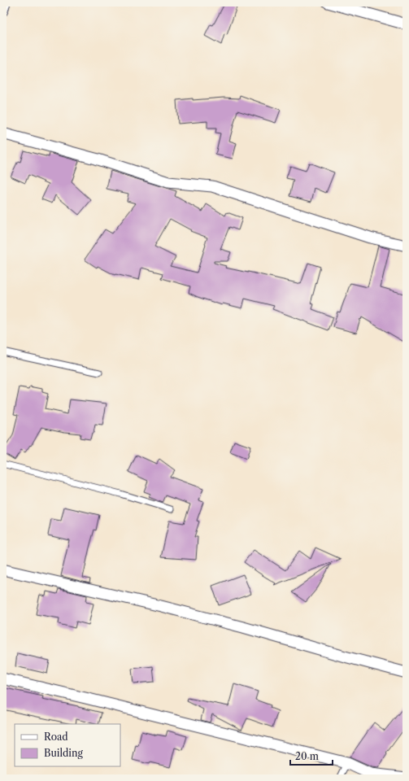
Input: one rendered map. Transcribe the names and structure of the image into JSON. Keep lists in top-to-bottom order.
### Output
{
  "legend": ["Road", "Building"],
  "scale_bar": "20 m"
}
